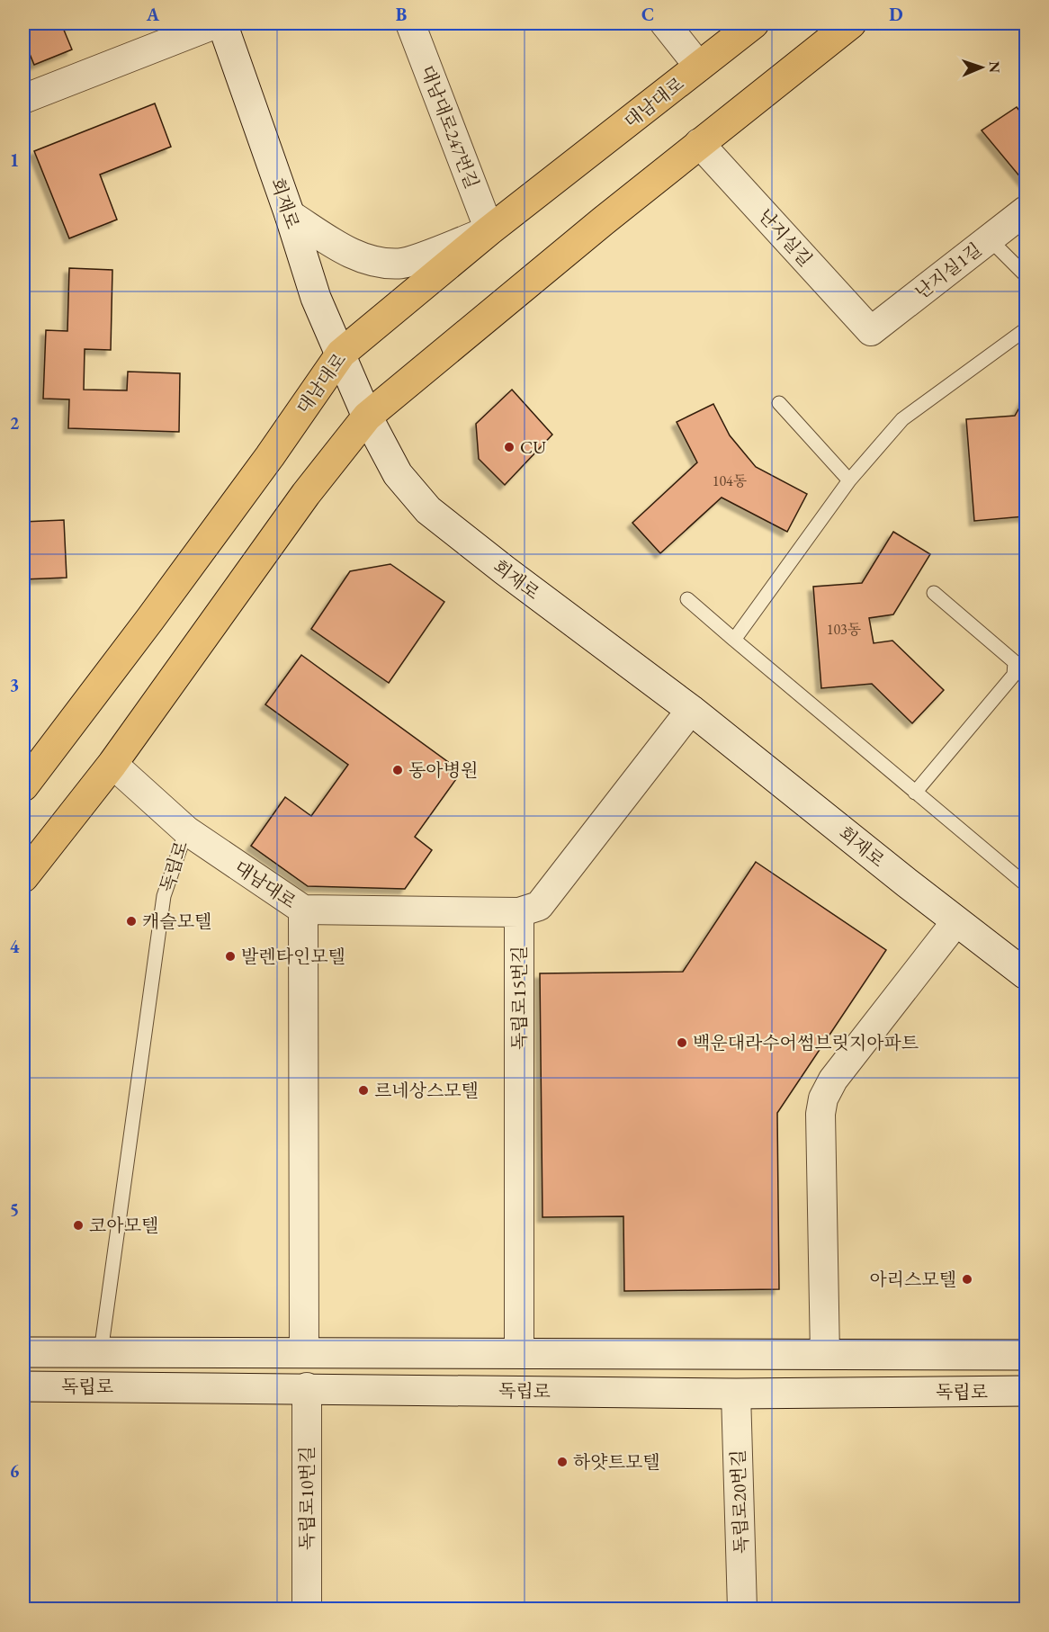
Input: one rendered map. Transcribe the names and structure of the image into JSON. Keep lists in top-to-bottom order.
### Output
{
  "streets": {
    "main road": ["대남대로", "회재로", "독립로"],
    "street": [
      "대남대로247번길",
      "난지실길",
      "난지실1길",
      "독립로15번길",
      "독립로10번길",
      "독립로20번길"
    ]
  },
  "crossings": [
    ["대남대로", "대남대로247번길"],
    ["대남대로", "회재로"],
    ["대남대로", "독립로"],
    ["대남대로", "독립로15번길"],
    ["난지실길", "난지실1길"],
    ["독립로", "독립로15번길"],
    ["독립로", "독립로10번길"],
    ["독립로", "독립로20번길"]
  ],
  "places": [
    "CU",
    "동아병원",
    "캐슬모텔",
    "발렌타인모텔",
    "백운대라수어썸브릿지아파트",
    "르네상스모텔",
    "코아모텔",
    "아리스모텔",
    "하얏트모텔"
  ],
  "house_numbers": ["104동", "103동"],
  "north": "right",
  "grid": {
    "columns": [
      "A",
      "B",
      "C",
      "D"
    ],
    "rows": [
      "1",
      "2",
      "3",
      "4",
      "5",
      "6"
    ]
  }
}
